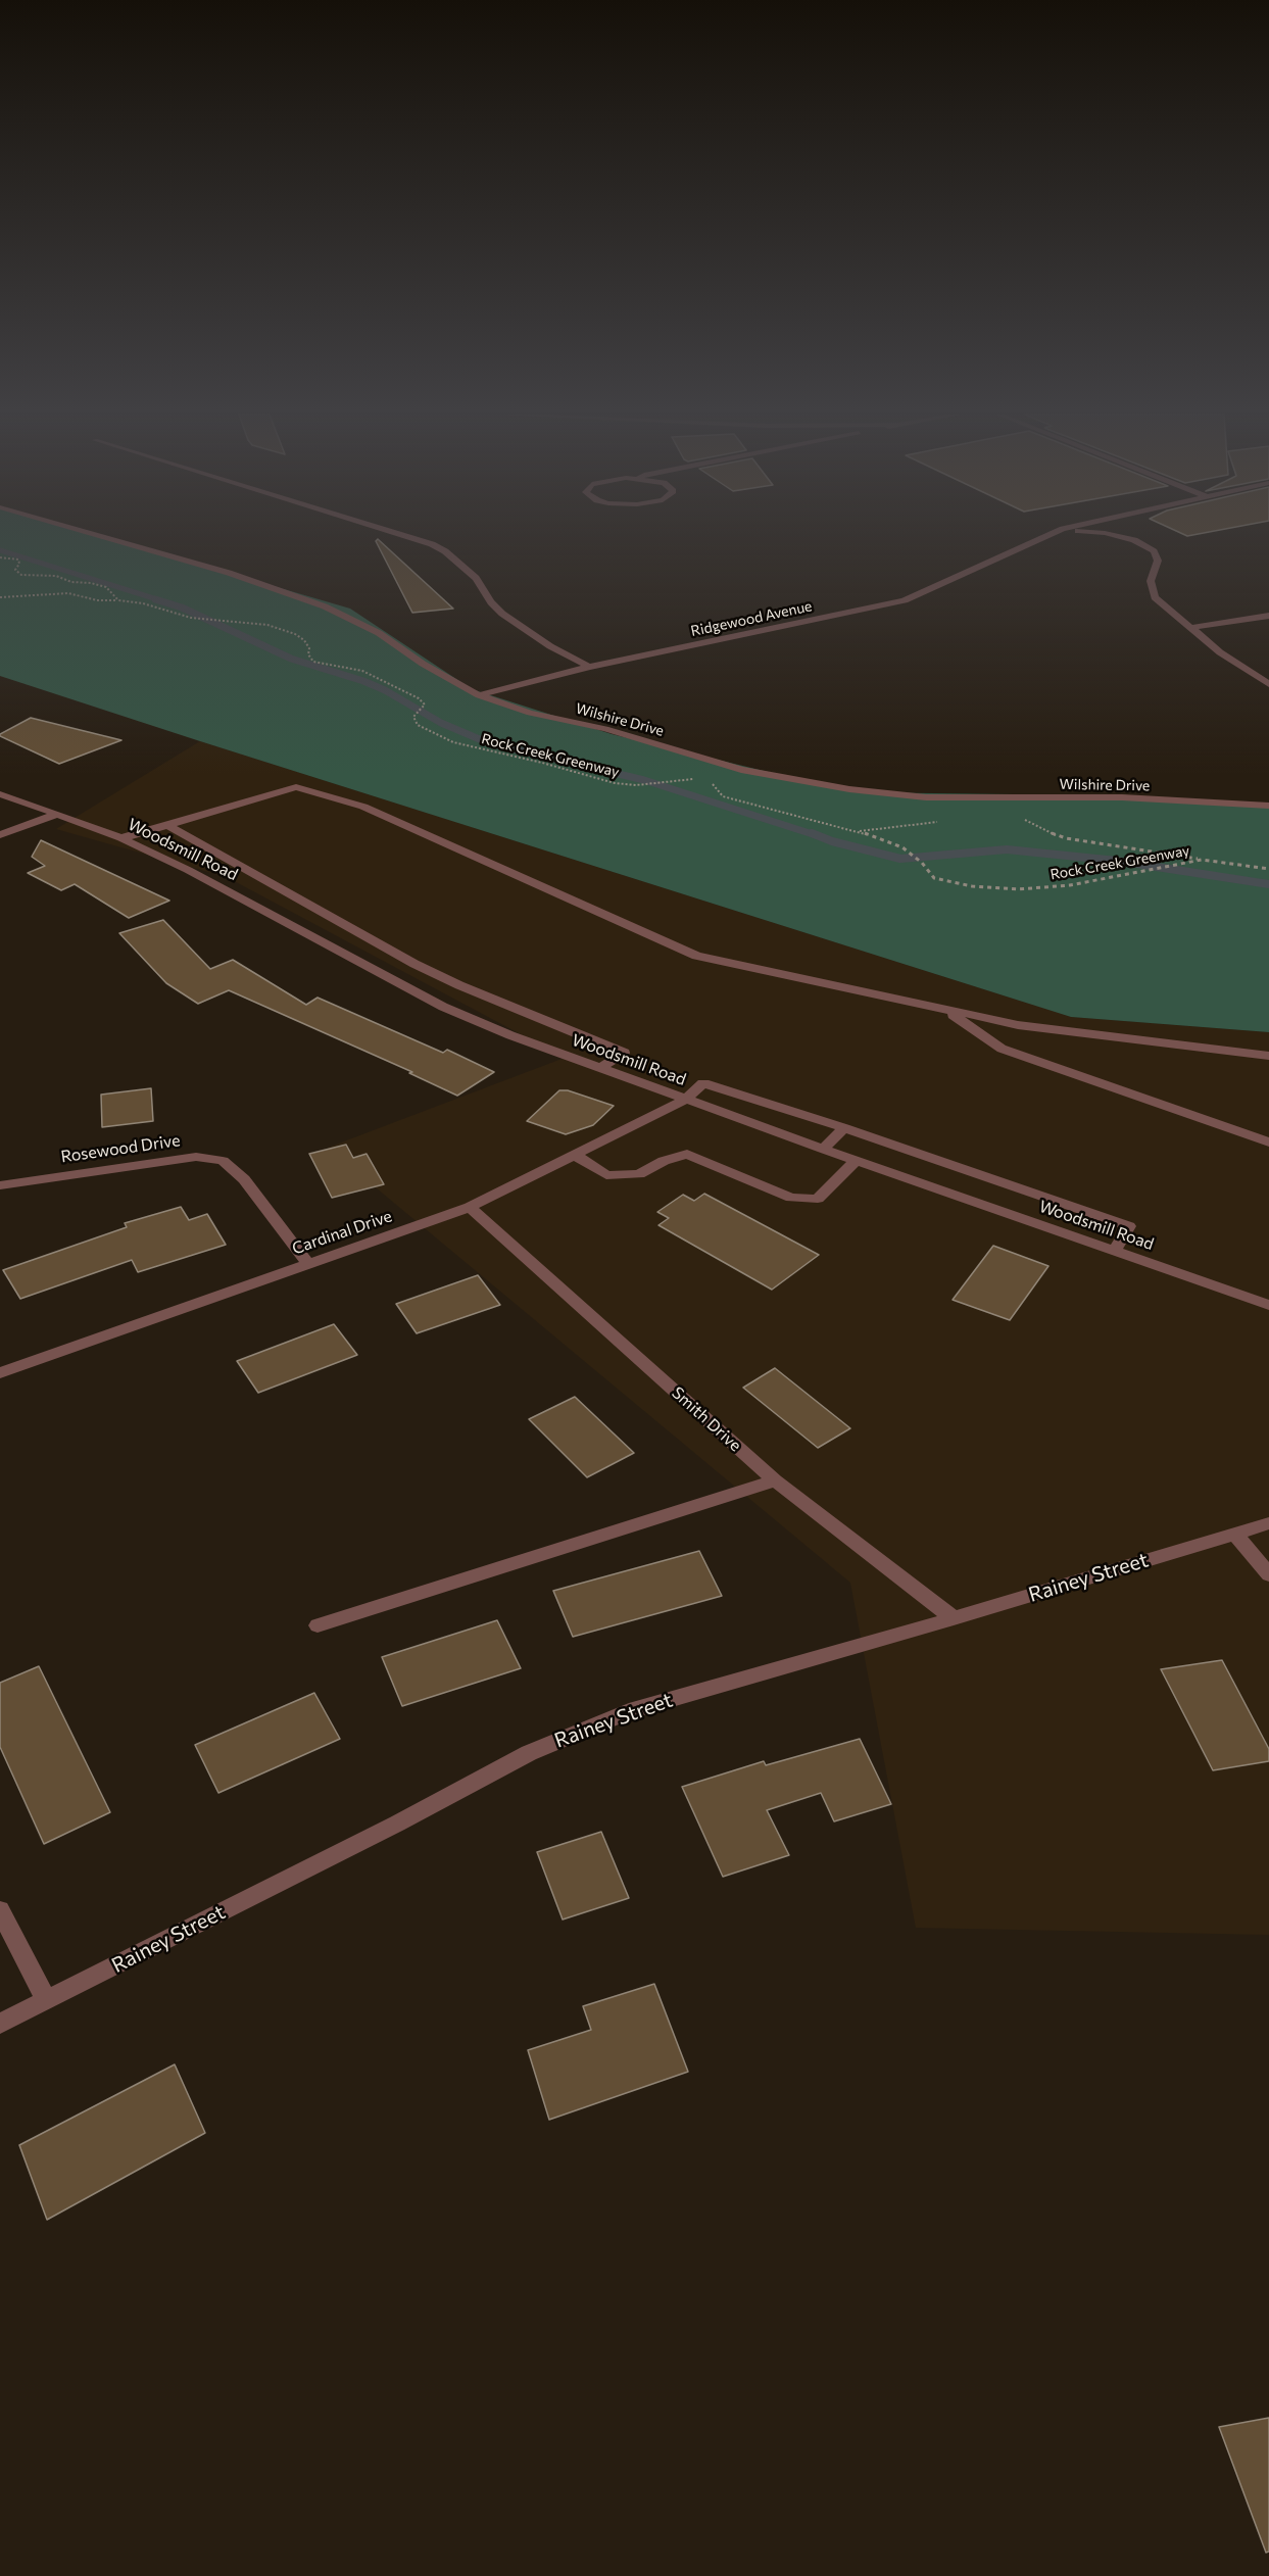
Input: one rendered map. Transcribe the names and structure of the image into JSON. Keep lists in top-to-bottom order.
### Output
{
  "streets": {
    "street": [
      "Ridgewood Avenue",
      "Wilshire Drive",
      "Woodsmill Road",
      "Rosewood Drive",
      "Cardinal Drive",
      "Smith Drive",
      "Rainey Street"
    ],
    "path": ["Rock Creek Greenway"]
  },
  "crossings": [
    ["Ridgewood Avenue", "Wilshire Drive"],
    ["Woodsmill Road", "Cardinal Drive"],
    ["Rosewood Drive", "Cardinal Drive"],
    ["Cardinal Drive", "Smith Drive"],
    ["Smith Drive", "Rainey Street"]
  ]
}
